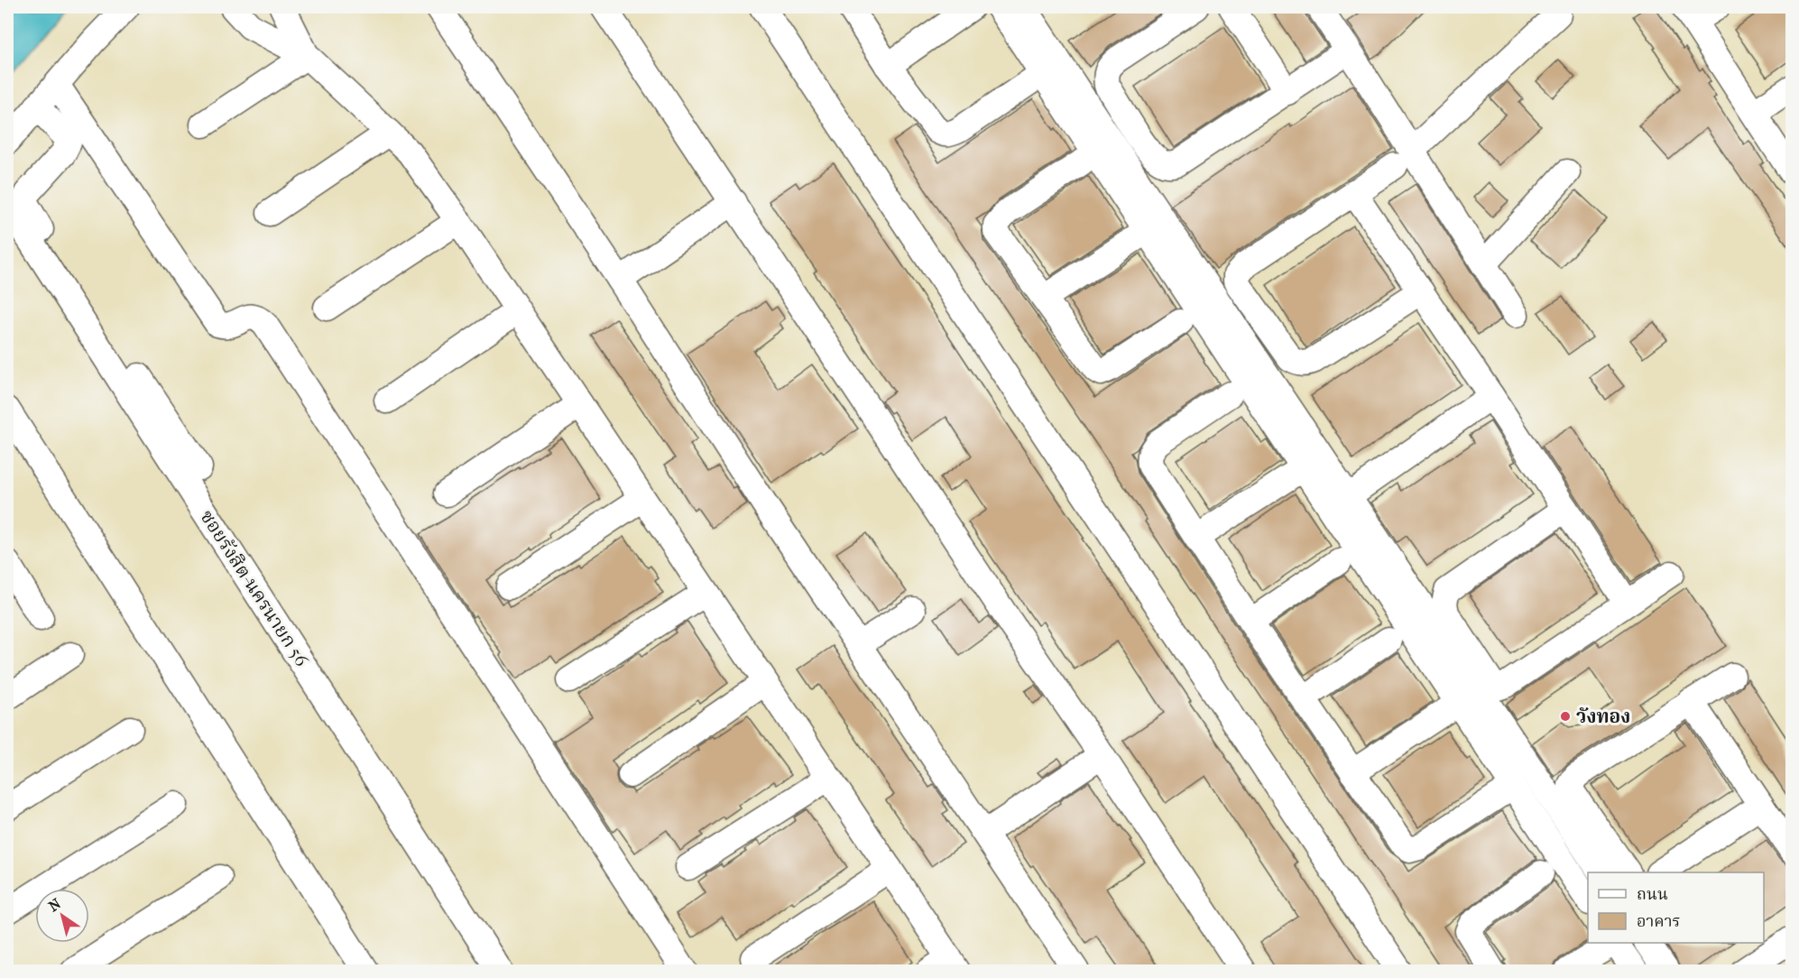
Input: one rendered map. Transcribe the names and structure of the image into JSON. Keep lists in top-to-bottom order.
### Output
{
  "streets": {
    "street": ["ซอยรังสิต-นครนายก 56"]
  },
  "places": ["วังทอง"],
  "legend": ["ถนน", "อาคาร"],
  "north": "top left"
}
